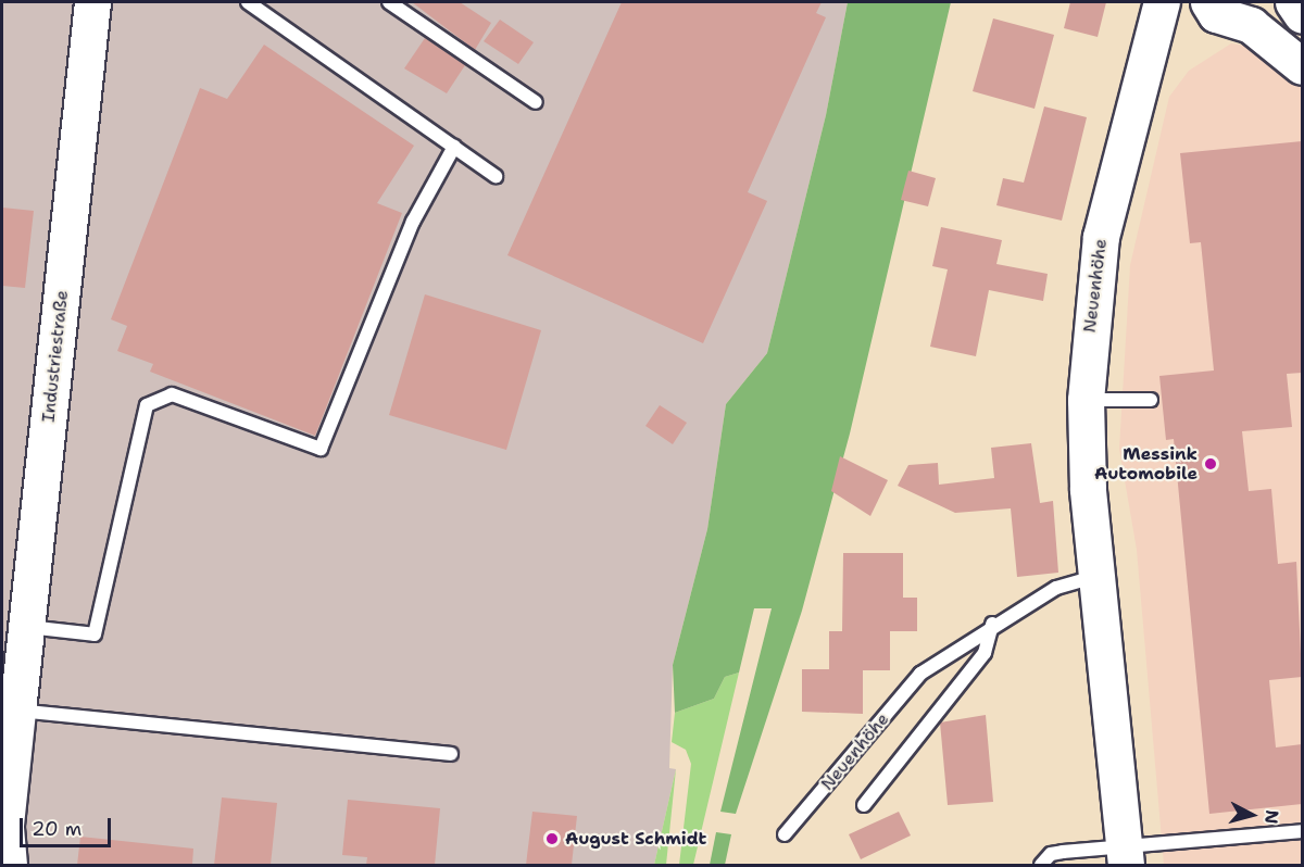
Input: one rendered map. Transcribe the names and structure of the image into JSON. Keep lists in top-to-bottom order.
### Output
{
  "streets": {
    "main road": ["Neuenhöhe", "Industriestraße"]
  },
  "places": ["Messink Automobile", "August Schmidt"],
  "scale_bar": "20 m",
  "north": "right"
}
